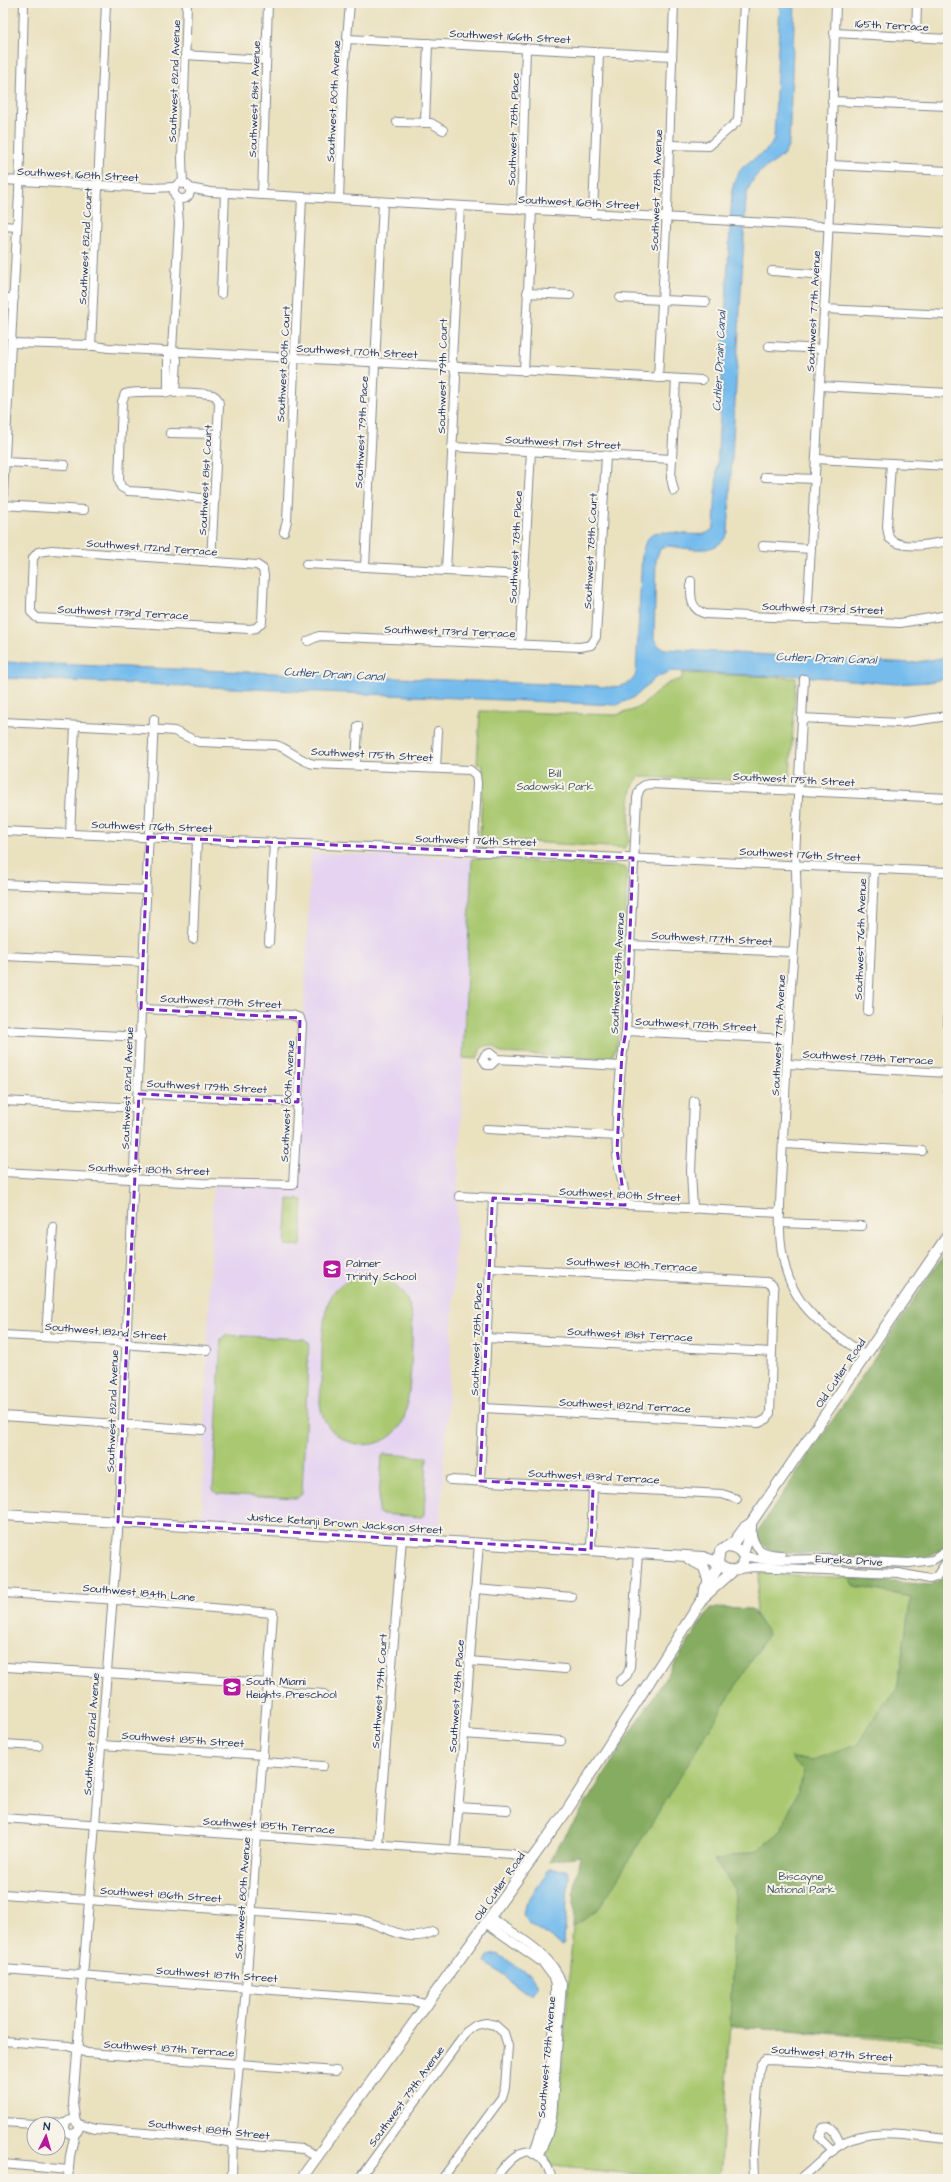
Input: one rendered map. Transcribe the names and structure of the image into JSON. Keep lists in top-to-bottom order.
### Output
{
  "streets": {
    "main road": ["Old Cutler Road", "Justice Ketanji Brown Jackson Street"],
    "street": [
      "165th Terrace",
      "Southwest 166th Street",
      "Southwest 82nd Avenue",
      "Southwest 81st Avenue",
      "Southwest 80th Avenue",
      "Southwest 78th Place",
      "Southwest 168th Street",
      "Southwest 78th Avenue",
      "Southwest 82nd Court",
      "Southwest 77th Avenue",
      "Southwest 170th Street",
      "Southwest 80th Court",
      "Southwest 79th Court",
      "Southwest 79th Place",
      "Southwest 171st Street",
      "Southwest 81st Court",
      "Southwest 172nd Terrace",
      "Southwest 78th Court",
      "Southwest 173rd Street",
      "Southwest 173rd Terrace",
      "Southwest 175th Street",
      "Southwest 176th Street",
      "Southwest 177th Street",
      "Southwest 76th Avenue",
      "Southwest 178th Street",
      "Southwest 178th Terrace",
      "Southwest 179th Street",
      "Southwest 180th Street",
      "Southwest 180th Terrace",
      "Southwest 182nd Street",
      "Southwest 181st Terrace",
      "Southwest 182nd Terrace",
      "Southwest 183rd Terrace",
      "Eureka Drive",
      "Southwest 184th Lane",
      "Southwest 185th Street",
      "Southwest 185th Terrace",
      "Southwest 186th Street",
      "Southwest 187th Street",
      "Southwest 187th Terrace",
      "Southwest 79th Avenue",
      "Southwest 188th Street"
    ]
  },
  "crossings": [
    ["165th Terrace", "Southwest 77th Avenue"],
    ["Southwest 166th Street", "Southwest 80th Avenue"],
    ["Southwest 166th Street", "Southwest 78th Place"],
    ["Southwest 166th Street", "Southwest 78th Avenue"],
    ["Southwest 82nd Avenue", "Southwest 168th Street"],
    ["Southwest 82nd Avenue", "Southwest 170th Street"],
    ["Southwest 82nd Avenue", "Southwest 81st Court"],
    ["Southwest 82nd Avenue", "Southwest 175th Street"],
    ["Southwest 82nd Avenue", "Southwest 176th Street"],
    ["Southwest 82nd Avenue", "Southwest 178th Street"],
    ["Southwest 82nd Avenue", "Southwest 179th Street"],
    ["Southwest 82nd Avenue", "Southwest 180th Street"],
    ["Southwest 82nd Avenue", "Southwest 182nd Street"],
    ["Southwest 82nd Avenue", "Justice Ketanji Brown Jackson Street"],
    ["Southwest 82nd Avenue", "Southwest 184th Lane"],
    ["Southwest 82nd Avenue", "Southwest 185th Street"],
    ["Southwest 82nd Avenue", "Southwest 185th Terrace"],
    ["Southwest 82nd Avenue", "Southwest 186th Street"],
    ["Southwest 82nd Avenue", "Southwest 187th Street"],
    ["Southwest 82nd Avenue", "Southwest 187th Terrace"],
    ["Southwest 82nd Avenue", "Southwest 188th Street"],
    ["Southwest 81st Avenue", "Southwest 168th Street"],
    ["Southwest 80th Avenue", "Southwest 168th Street"],
    ["Southwest 80th Avenue", "Southwest 178th Street"],
    ["Southwest 80th Avenue", "Southwest 179th Street"],
    ["Southwest 80th Avenue", "Southwest 180th Street"],
    ["Southwest 80th Avenue", "Southwest 184th Lane"],
    ["Southwest 80th Avenue", "Southwest 185th Street"],
    ["Southwest 80th Avenue", "Southwest 185th Terrace"],
    ["Southwest 80th Avenue", "Southwest 186th Street"],
    ["Southwest 80th Avenue", "Southwest 187th Street"],
    ["Southwest 80th Avenue", "Southwest 187th Terrace"],
    ["Southwest 80th Avenue", "Southwest 188th Street"],
    ["Southwest 78th Place", "Southwest 168th Street"],
    ["Southwest 78th Place", "Southwest 171st Street"],
    ["Southwest 78th Place", "Southwest 173rd Terrace"],
    ["Southwest 78th Place", "Southwest 180th Street"],
    ["Southwest 78th Place", "Southwest 180th Terrace"],
    ["Southwest 78th Place", "Southwest 181st Terrace"],
    ["Southwest 78th Place", "Southwest 182nd Terrace"],
    ["Southwest 78th Place", "Southwest 183rd Terrace"],
    ["Southwest 78th Place", "Justice Ketanji Brown Jackson Street"],
    ["Southwest 78th Place", "Southwest 185th Terrace"],
    ["Southwest 168th Street", "Southwest 78th Avenue"],
    ["Southwest 168th Street", "Southwest 82nd Court"],
    ["Southwest 168th Street", "Southwest 77th Avenue"],
    ["Southwest 168th Street", "Southwest 80th Court"],
    ["Southwest 168th Street", "Southwest 79th Court"],
    ["Southwest 168th Street", "Southwest 79th Place"],
    ["Southwest 78th Avenue", "Southwest 170th Street"],
    ["Southwest 78th Avenue", "Southwest 175th Street"],
    ["Southwest 78th Avenue", "Southwest 176th Street"],
    ["Southwest 78th Avenue", "Southwest 177th Street"],
    ["Southwest 78th Avenue", "Southwest 178th Street"],
    ["Southwest 78th Avenue", "Southwest 180th Street"],
    ["Southwest 78th Avenue", "Old Cutler Road"],
    ["Southwest 82nd Court", "Southwest 170th Street"],
    ["Southwest 77th Avenue", "Southwest 173rd Street"],
    ["Southwest 77th Avenue", "Southwest 175th Street"],
    ["Southwest 77th Avenue", "Southwest 176th Street"],
    ["Southwest 77th Avenue", "Southwest 177th Street"],
    ["Southwest 77th Avenue", "Southwest 178th Street"],
    ["Southwest 77th Avenue", "Southwest 178th Terrace"],
    ["Southwest 77th Avenue", "Southwest 180th Street"],
    ["Southwest 77th Avenue", "Old Cutler Road"],
    ["Southwest 170th Street", "Southwest 80th Court"],
    ["Southwest 170th Street", "Southwest 79th Court"],
    ["Southwest 170th Street", "Southwest 79th Place"],
    ["Southwest 79th Court", "Southwest 171st Street"],
    ["Southwest 79th Court", "Justice Ketanji Brown Jackson Street"],
    ["Southwest 79th Court", "Southwest 185th Terrace"],
    ["Southwest 171st Street", "Southwest 78th Court"],
    ["Southwest 81st Court", "Southwest 172nd Terrace"],
    ["Southwest 172nd Terrace", "Southwest 173rd Terrace"],
    ["Southwest 78th Court", "Southwest 173rd Terrace"],
    ["Southwest 175th Street", "Southwest 176th Street"],
    ["Southwest 176th Street", "Southwest 76th Avenue"],
    ["Southwest 180th Terrace", "Southwest 181st Terrace"],
    ["Southwest 180th Terrace", "Southwest 182nd Terrace"],
    ["Southwest 181st Terrace", "Southwest 182nd Terrace"],
    ["Old Cutler Road", "Justice Ketanji Brown Jackson Street"],
    ["Old Cutler Road", "Eureka Drive"],
    ["Old Cutler Road", "Southwest 185th Terrace"],
    ["Old Cutler Road", "Southwest 187th Street"],
    ["Old Cutler Road", "Southwest 188th Street"],
    ["Justice Ketanji Brown Jackson Street", "Eureka Drive"]
  ],
  "water": ["Cutler Drain Canal"],
  "parks": ["Bill Sadowski Park", "Biscayne National Park"],
  "places": {
    "school or university": ["Palmer Trinity School", "South Miami Heights Preschool"]
  },
  "north": "top"
}
